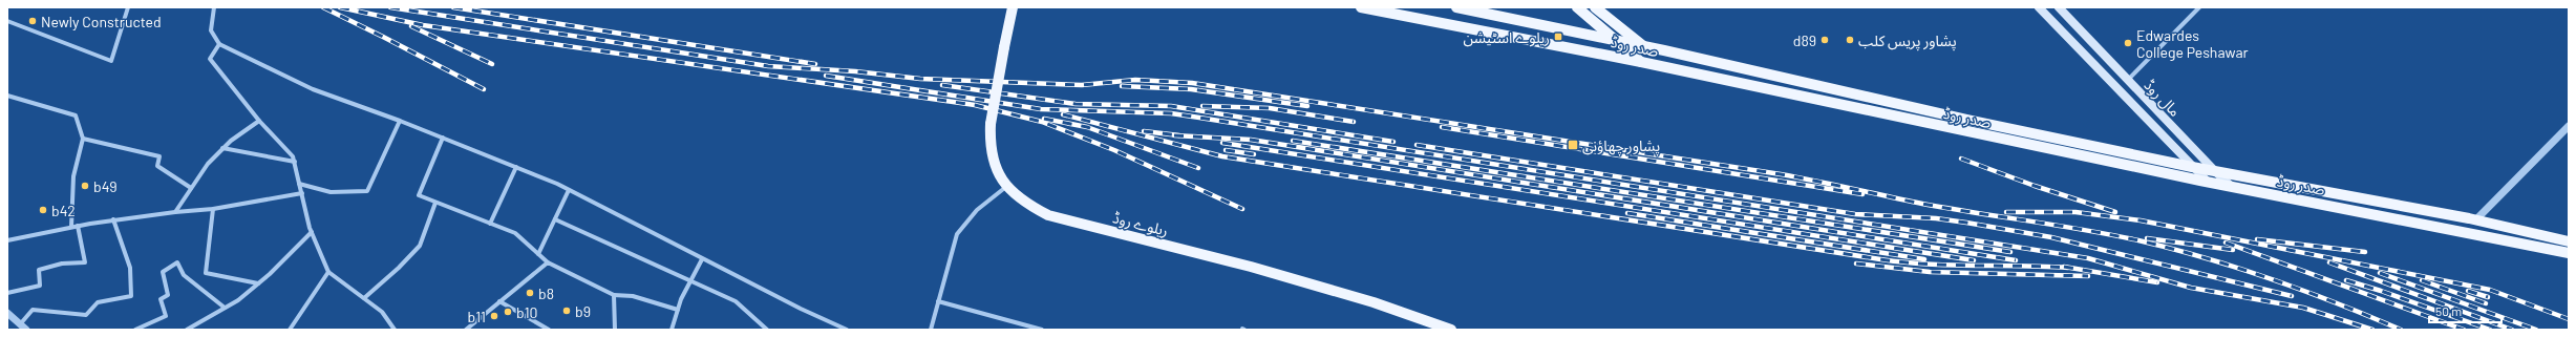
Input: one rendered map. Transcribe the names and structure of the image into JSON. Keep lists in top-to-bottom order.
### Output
{
  "streets": {
    "main road": ["صدر روڈ", "مال روڈ", "ریلوے روڈ"]
  },
  "crossings": [
    ["صدر روڈ", "مال روڈ"]
  ],
  "places": {
    "other": [
      "Newly Constructed",
      "d89",
      "پشاور پریس کلب",
      "Edwardes College Peshawar",
      "b49",
      "b42",
      "b8",
      "b9",
      "b10",
      "b11"
    ],
    "transit": ["ریلوے اسٹیشن", "پشاور چھاؤنی"]
  },
  "scale_bar": "50 m"
}
